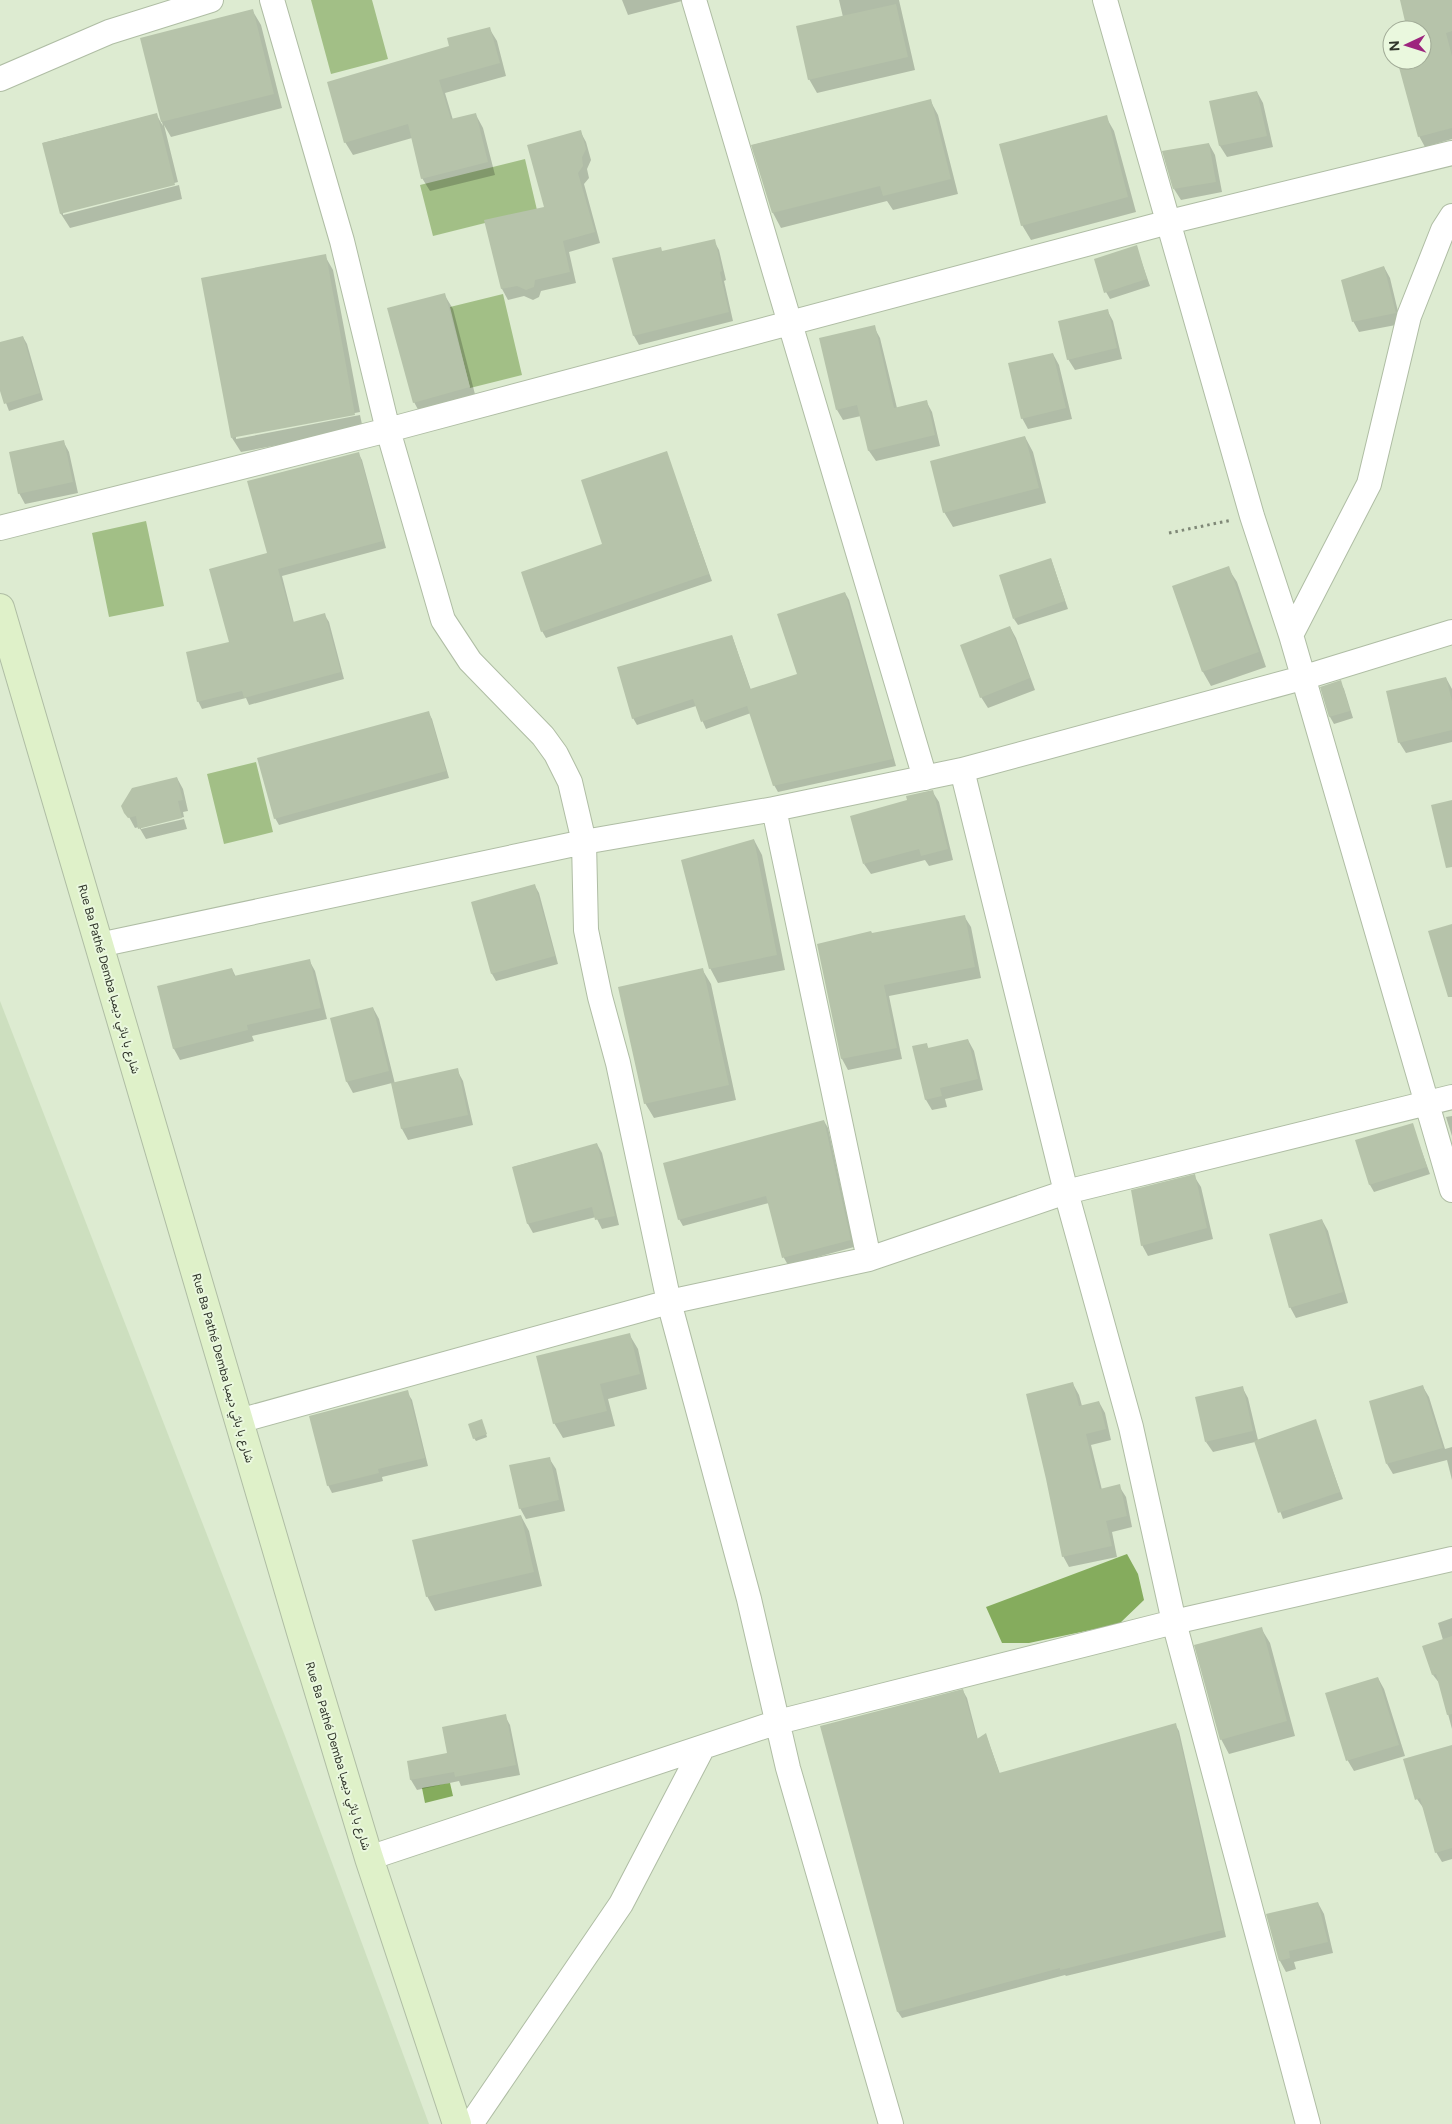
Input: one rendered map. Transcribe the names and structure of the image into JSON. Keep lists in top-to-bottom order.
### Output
{
  "streets": {
    "street": ["Rue Ba Pathé Demba شارع با باثي ديمبا"]
  },
  "north": "left"
}
